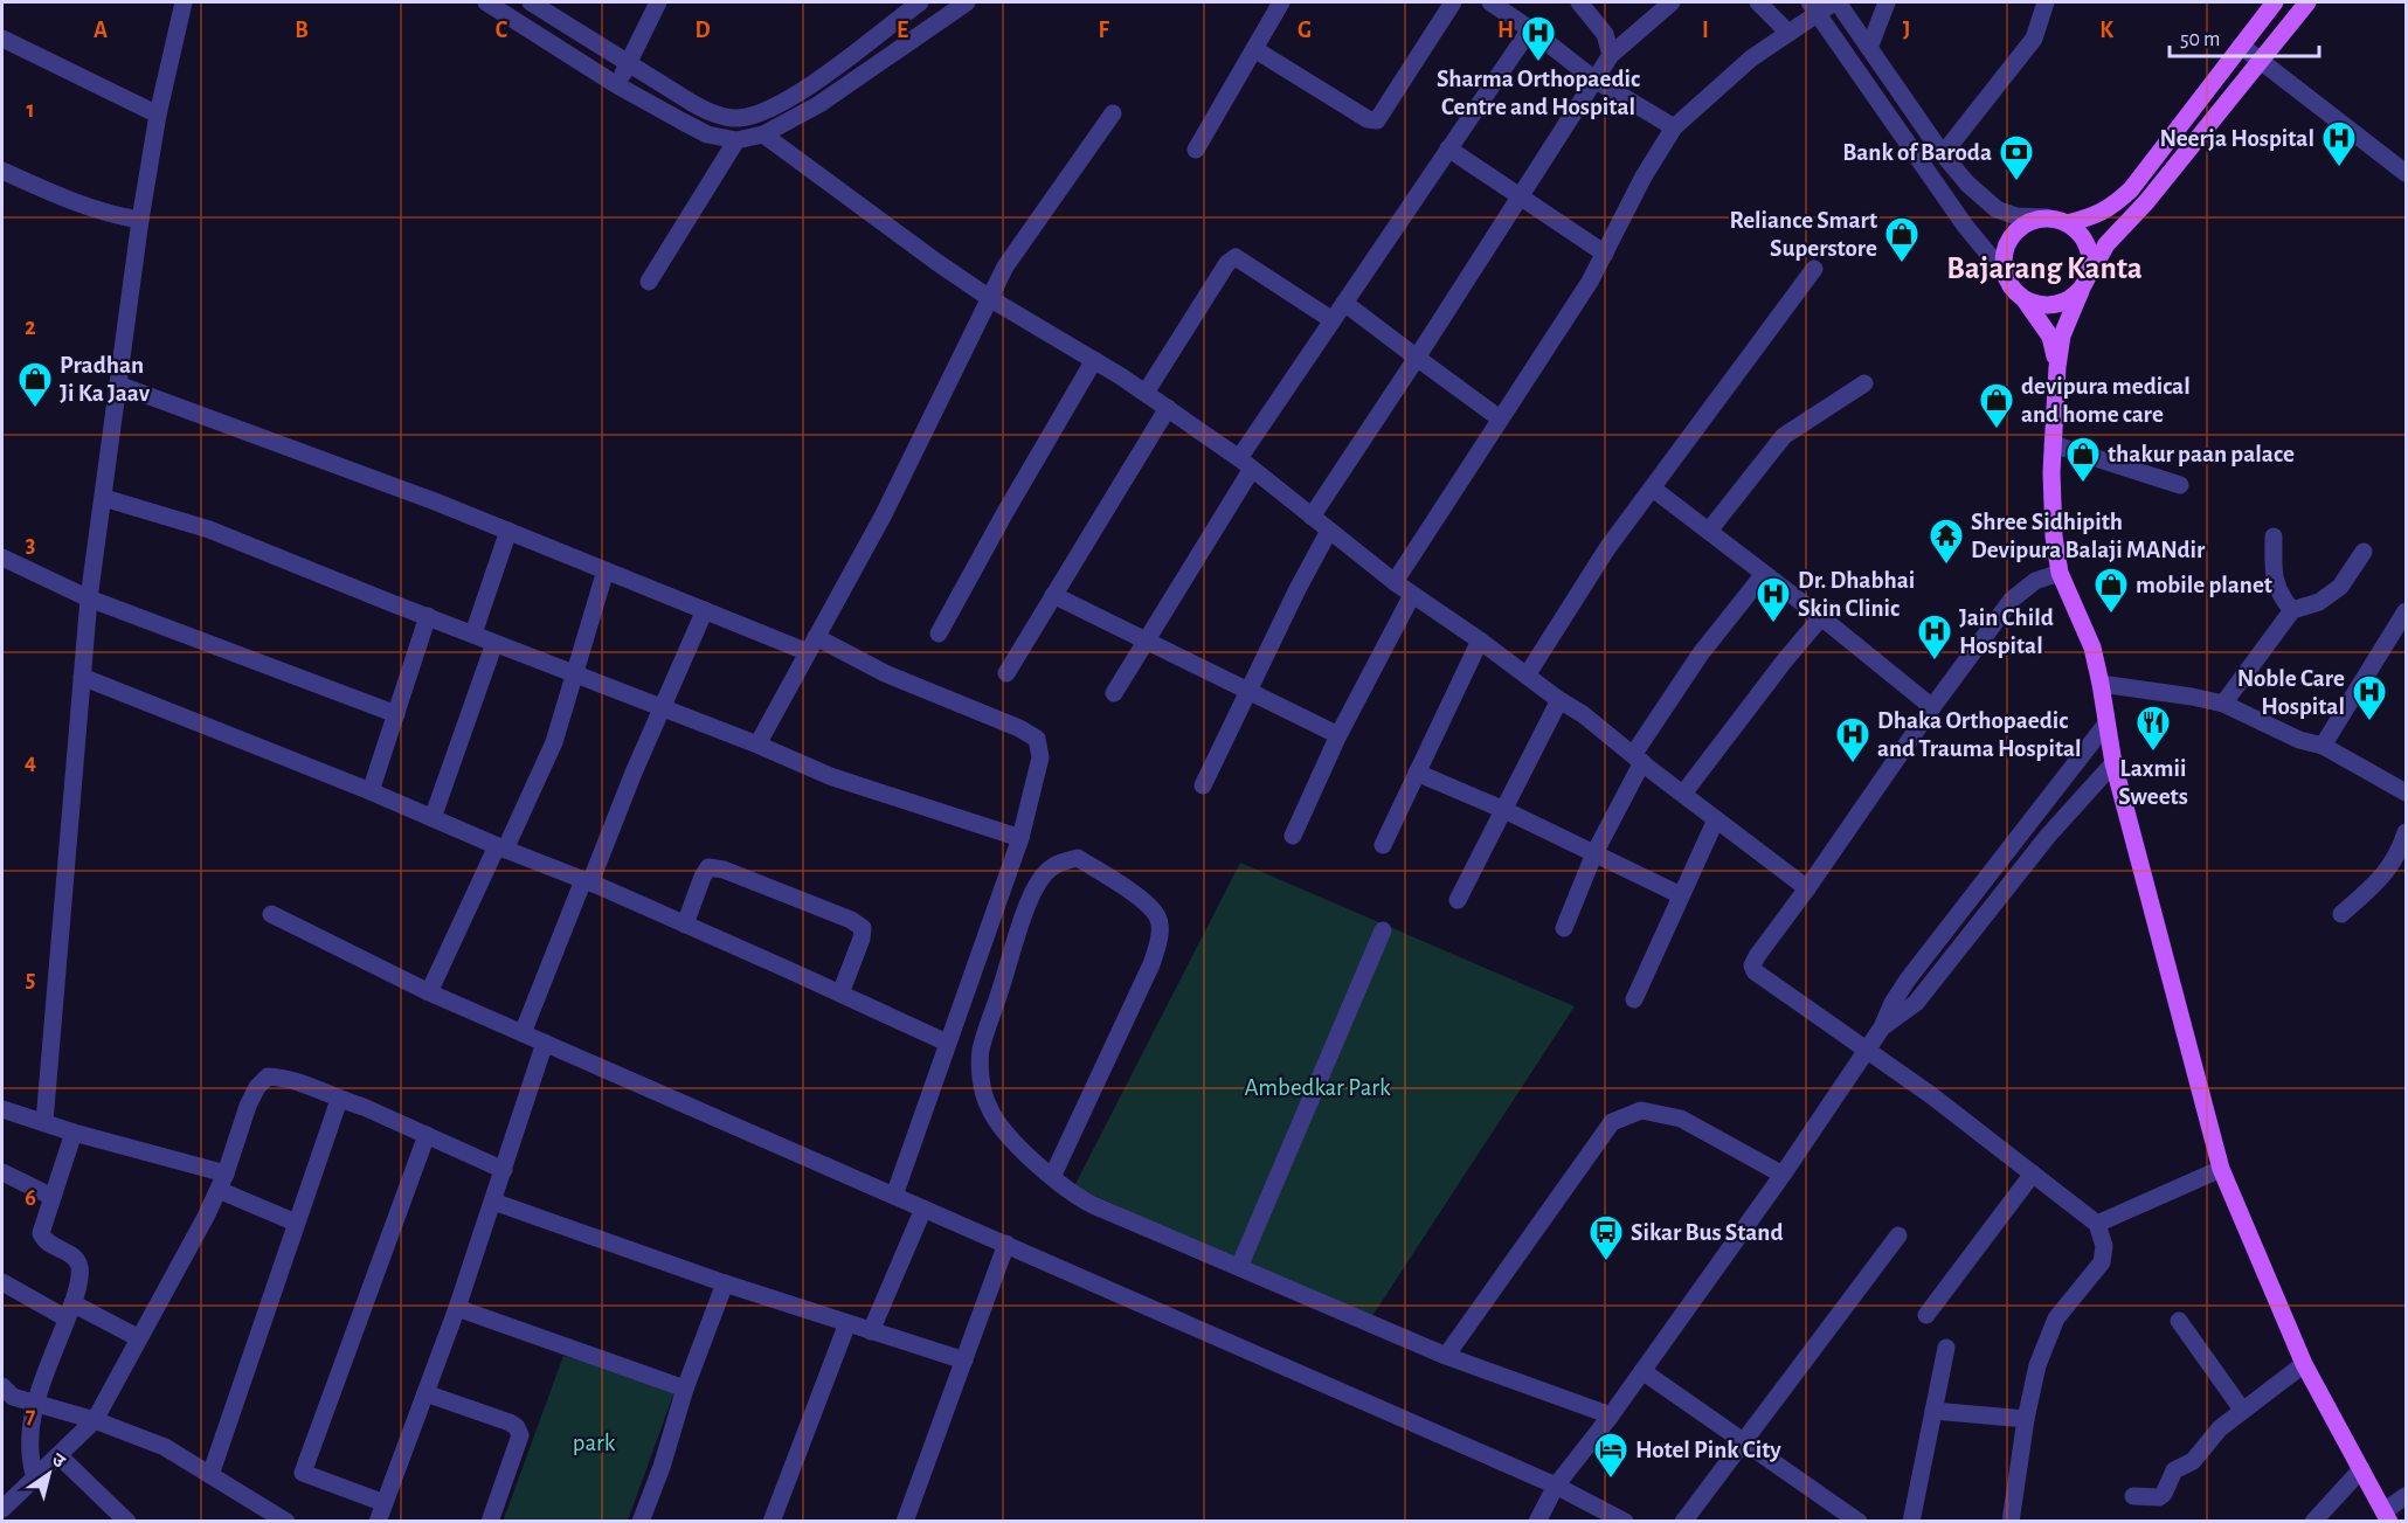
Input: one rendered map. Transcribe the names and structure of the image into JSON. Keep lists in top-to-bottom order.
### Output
{
  "districts": ["Bajarang Kanta"],
  "parks": ["Ambedkar Park", "park"],
  "places": {
    "hospital": [
      "Sharma Orthopaedic Centre and Hospital",
      "Neerja Hospital",
      "Dr. Dhabhai Skin Clinic",
      "Jain Child Hospital",
      "Noble Care Hospital",
      "Dhaka Orthopaedic and Trauma Hospital"
    ],
    "bank": ["Bank of Baroda"],
    "shop": [
      "Reliance Smart Superstore",
      "Pradhan Ji Ka Jaav",
      "devipura medical and home care",
      "thakur paan palace",
      "mobile planet"
    ],
    "temple": ["Shree Sidhipith Devipura Balaji MANdir"],
    "restaurant": ["Laxmii Sweets"],
    "bus stop": ["Sikar Bus Stand"],
    "hotel": ["Hotel Pink City"]
  },
  "scale_bar": "50 m",
  "north": "top right",
  "grid": {
    "columns": [
      "A",
      "B",
      "C",
      "D",
      "E",
      "F",
      "G",
      "H",
      "I",
      "J",
      "K"
    ],
    "rows": [
      "1",
      "2",
      "3",
      "4",
      "5",
      "6",
      "7"
    ]
  }
}
